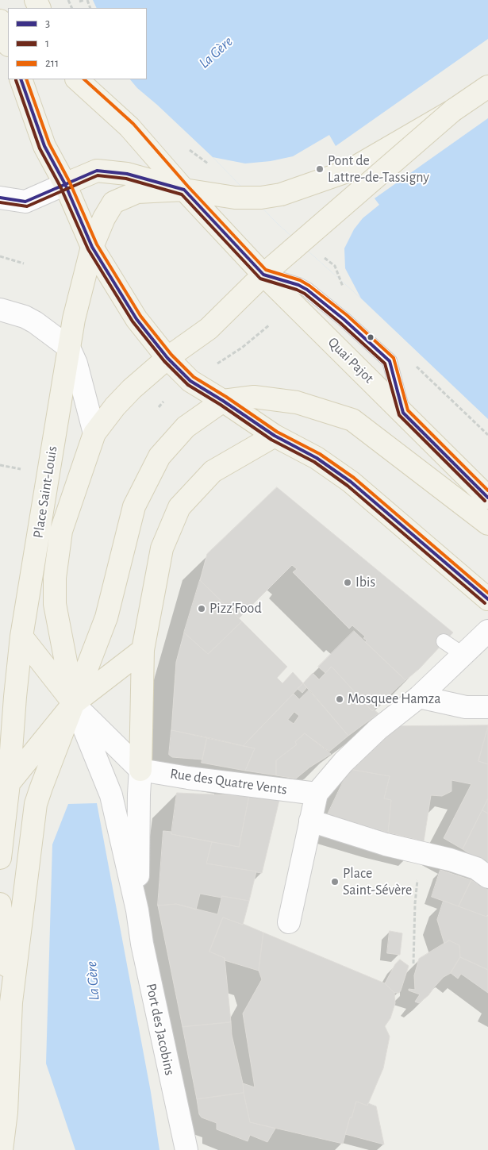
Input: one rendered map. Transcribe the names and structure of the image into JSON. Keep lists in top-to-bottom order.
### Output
{
  "streets": {
    "main road": ["Quai Pajot", "Place Saint-Louis"],
    "street": ["Rue des Quatre Vents", "Port des Jacobins"]
  },
  "crossings": [
    ["Quai Pajot", "Place Saint-Louis"]
  ],
  "water": ["La Gère"],
  "places": [
    "Pont de Lattre-de-Tassigny",
    "Ibis",
    "Pizz'Food",
    "Mosquee Hamza",
    "Place Saint-Sévère"
  ],
  "lines": ["transit line 3", "transit line 211", "transit line 1"],
  "legend": ["3", "1", "211"]
}
